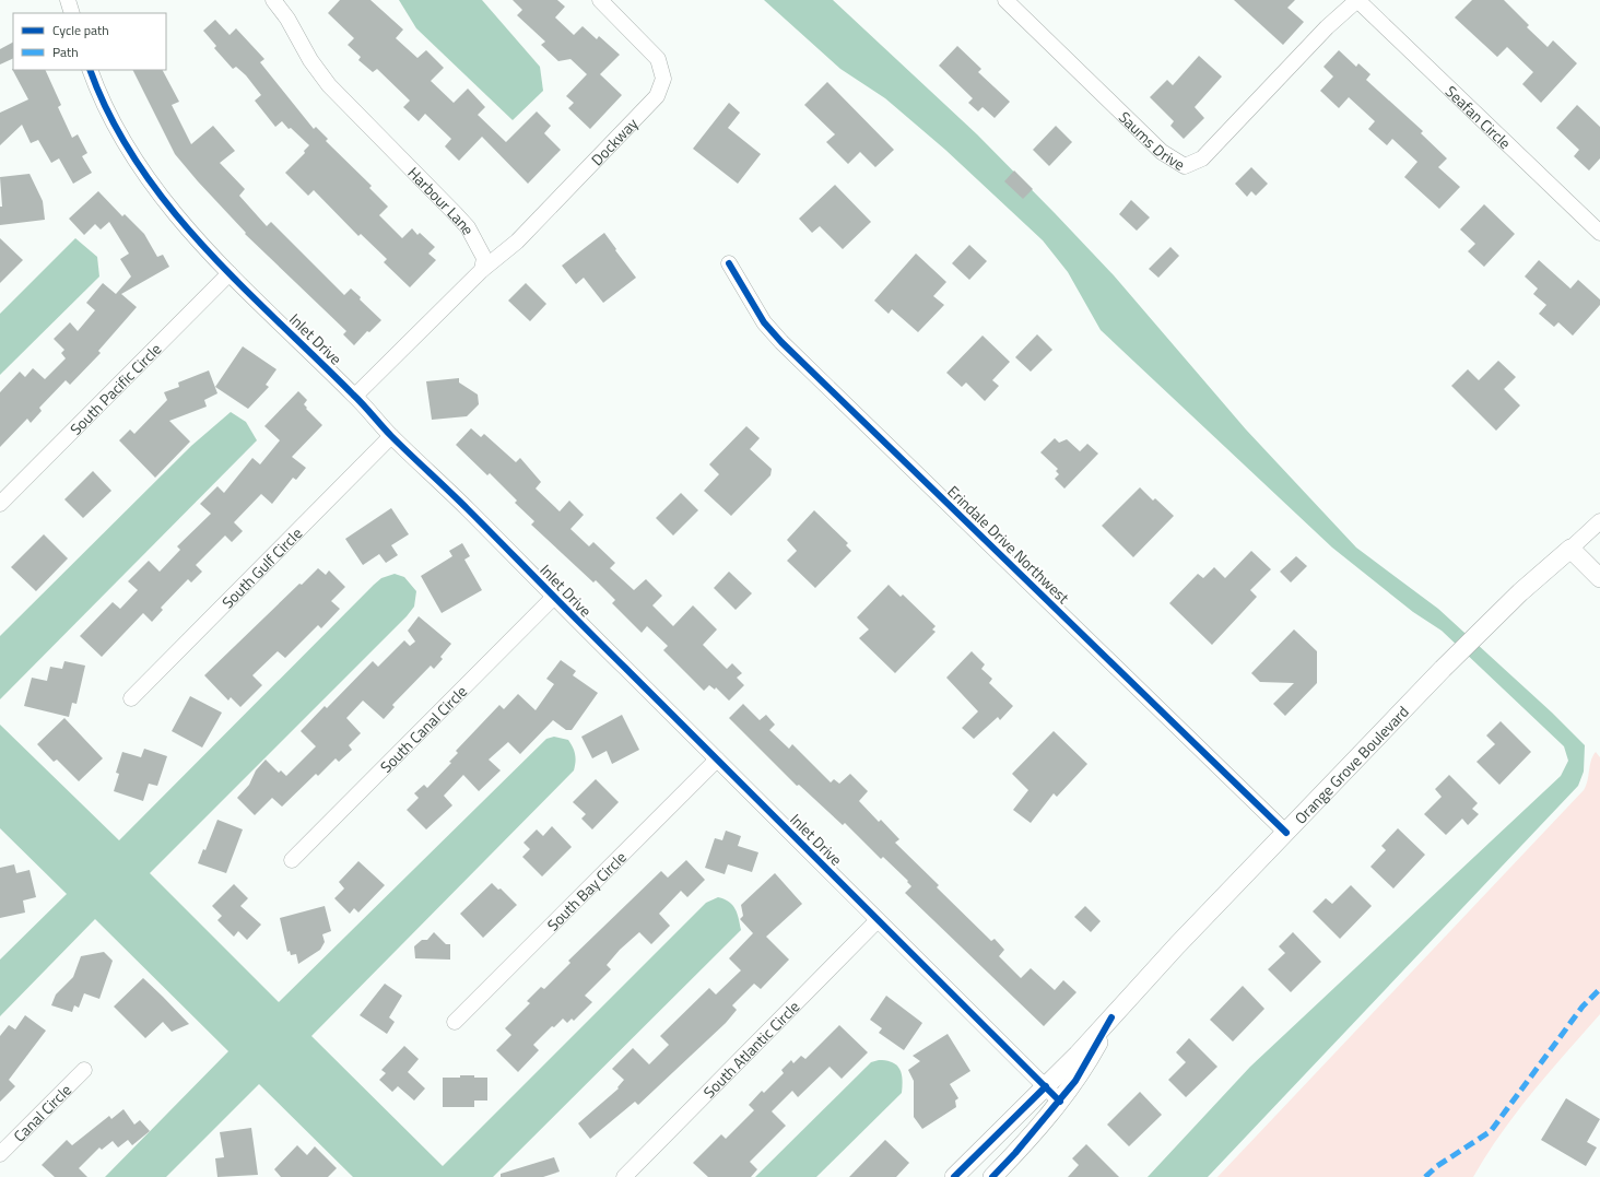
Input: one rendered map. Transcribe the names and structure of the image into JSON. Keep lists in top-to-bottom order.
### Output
{
  "streets": {
    "street": [
      "Seafan Circle",
      "Saums Drive",
      "Dockway",
      "Harbour Lane",
      "Inlet Drive",
      "South Pacific Circle",
      "Erindale Drive Northwest",
      "South Gulf Circle",
      "South Canal Circle",
      "Orange Grove Boulevard",
      "South Bay Circle",
      "South Atlantic Circle",
      "Canal Circle"
    ]
  },
  "crossings": [
    ["Seafan Circle", "Saums Drive"],
    ["Dockway", "Harbour Lane"],
    ["Inlet Drive", "South Pacific Circle"],
    ["Inlet Drive", "South Gulf Circle"],
    ["Inlet Drive", "South Canal Circle"],
    ["Inlet Drive", "Orange Grove Boulevard"],
    ["Inlet Drive", "South Bay Circle"],
    ["Inlet Drive", "South Atlantic Circle"],
    ["Erindale Drive Northwest", "Orange Grove Boulevard"]
  ],
  "legend": ["Cycle path", "Path"]
}
